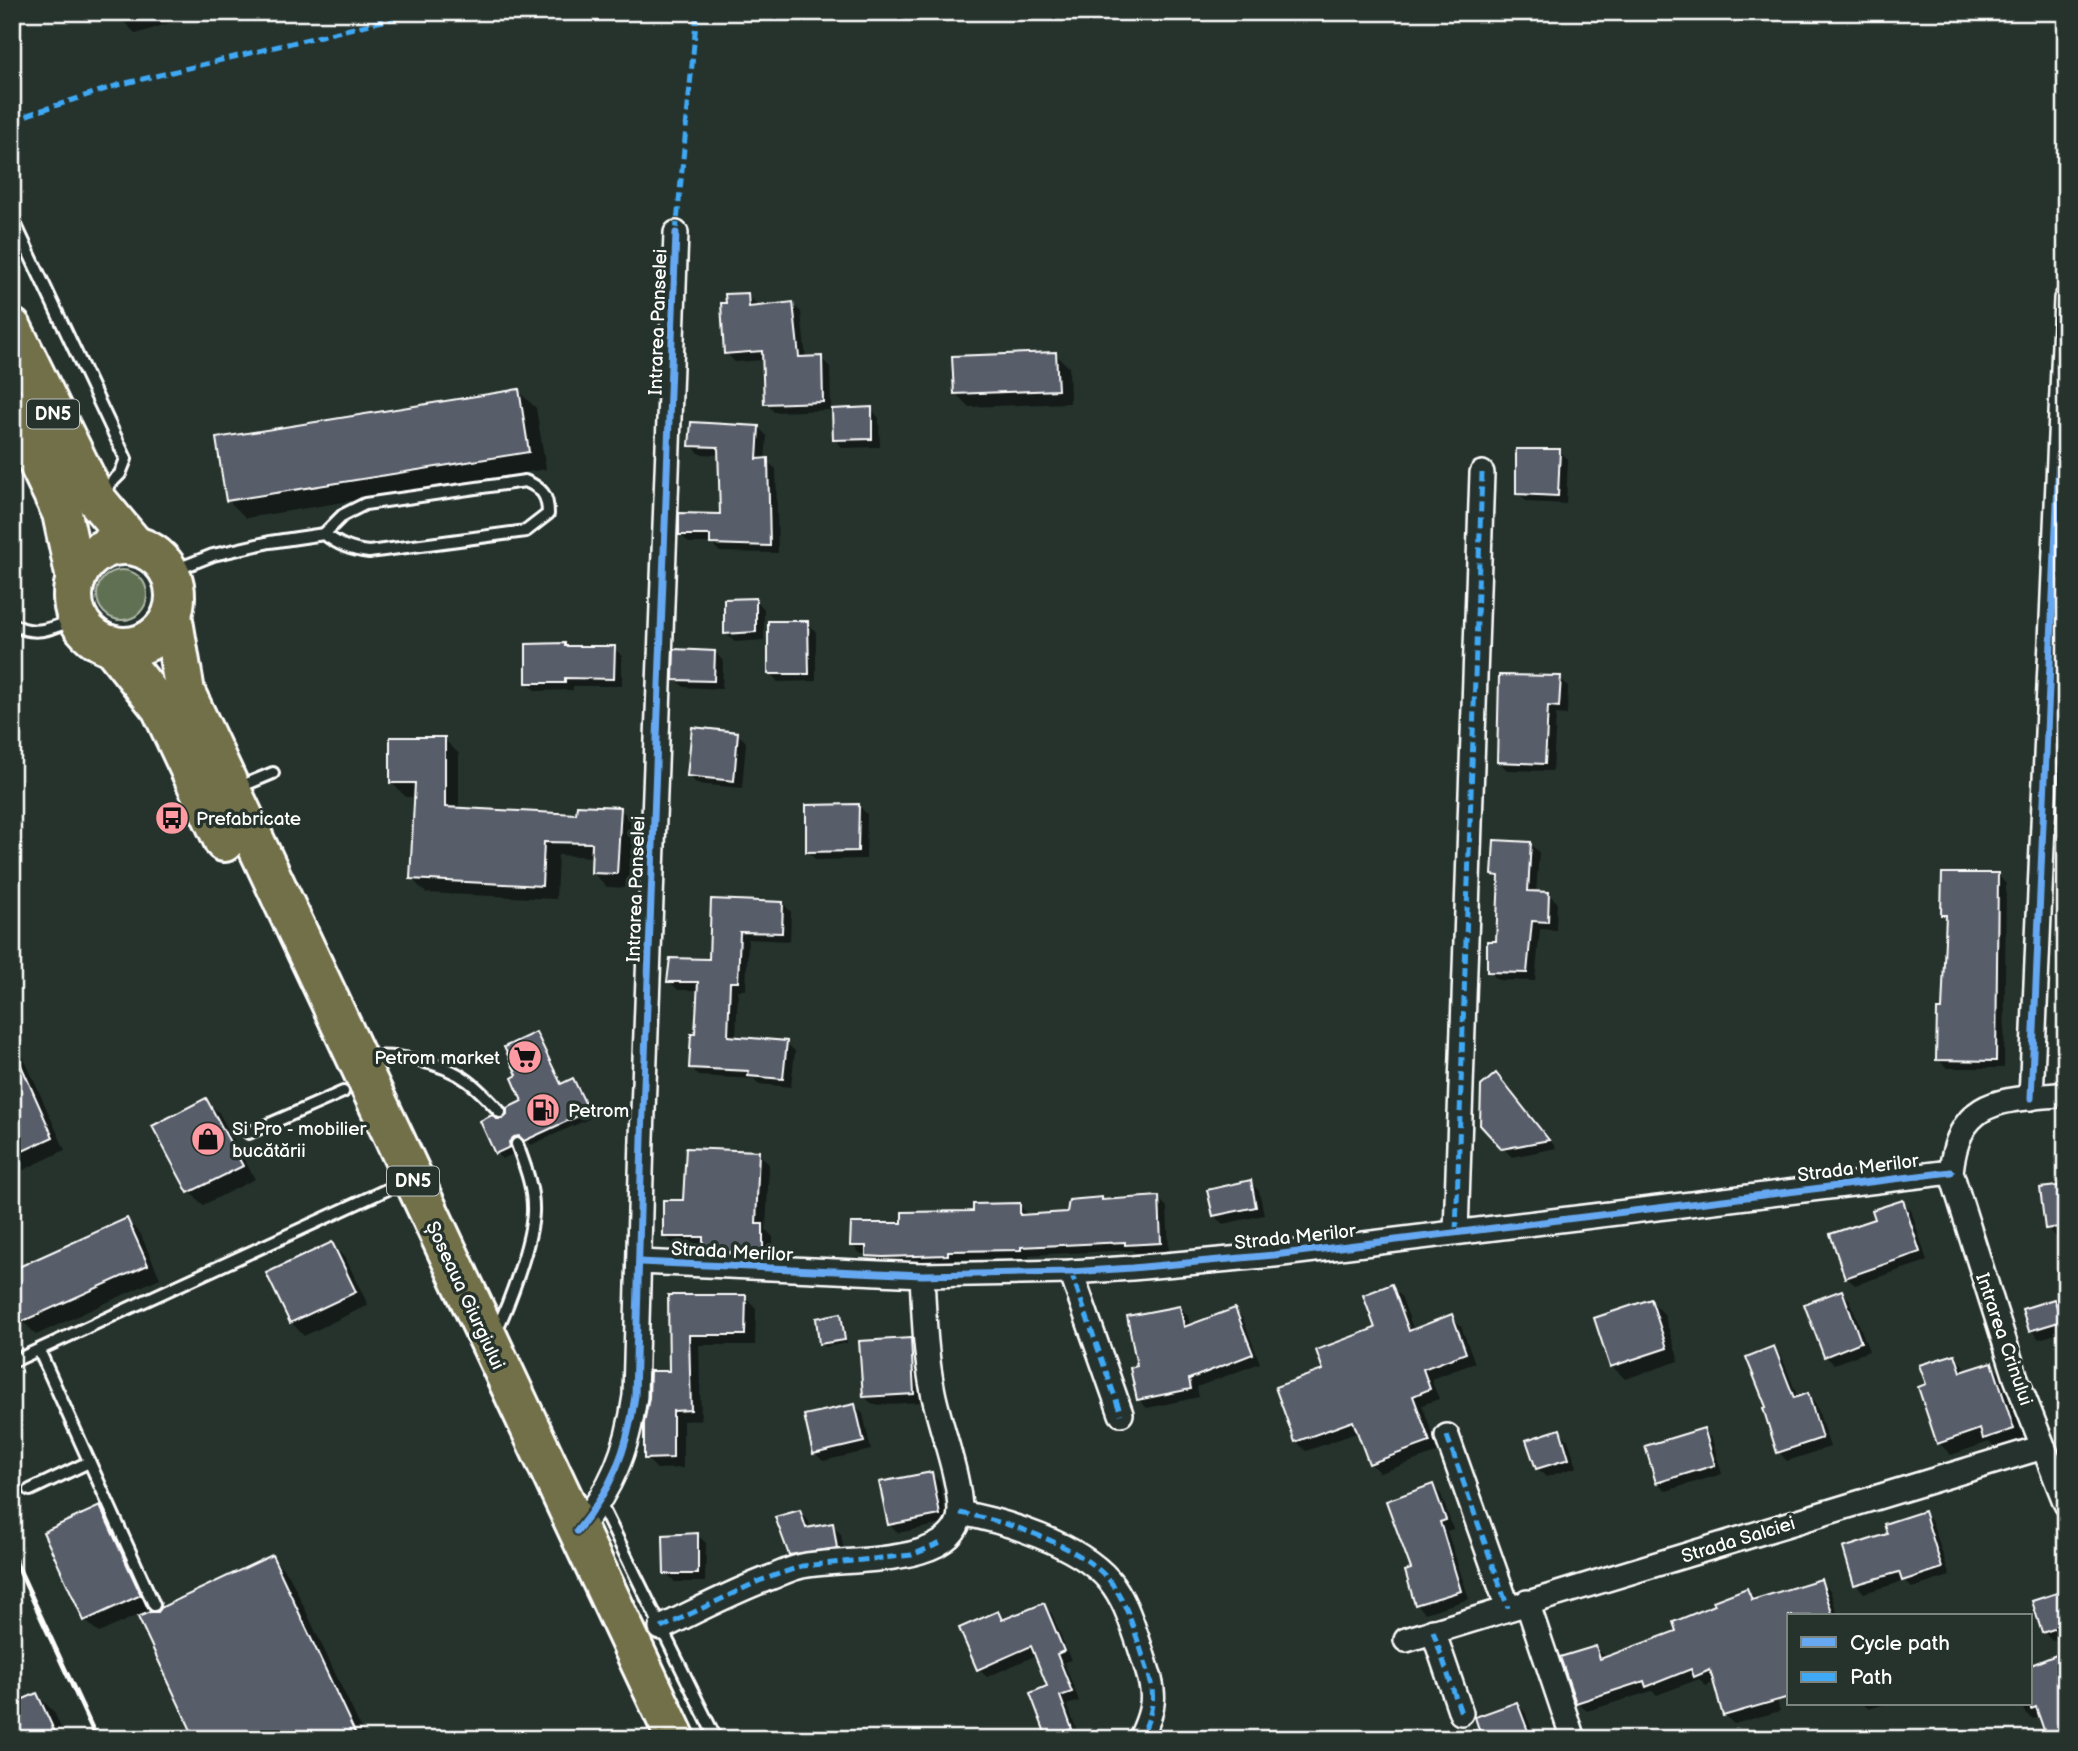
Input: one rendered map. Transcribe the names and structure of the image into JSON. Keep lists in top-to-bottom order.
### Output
{
  "streets": {
    "highway": ["DN5", "Șoseaua Giurgiului"],
    "street": [
      "Intrarea Panselei",
      "Strada Merilor",
      "Intrarea Crinului",
      "Strada Salciei"
    ]
  },
  "crossings": [
    ["Intrarea Panselei", "Strada Merilor"],
    ["Intrarea Panselei", "Șoseaua Giurgiului"],
    ["DN5", "Șoseaua Giurgiului"],
    ["Strada Merilor", "Intrarea Crinului"],
    ["Intrarea Crinului", "Strada Salciei"]
  ],
  "places": {
    "bus stop": ["Prefabricate"],
    "supermarket": ["Petrom market"],
    "fuel station": ["Petrom"],
    "shop": ["Si Pro - mobilier bucătării"]
  },
  "legend": ["Cycle path", "Path"]
}
